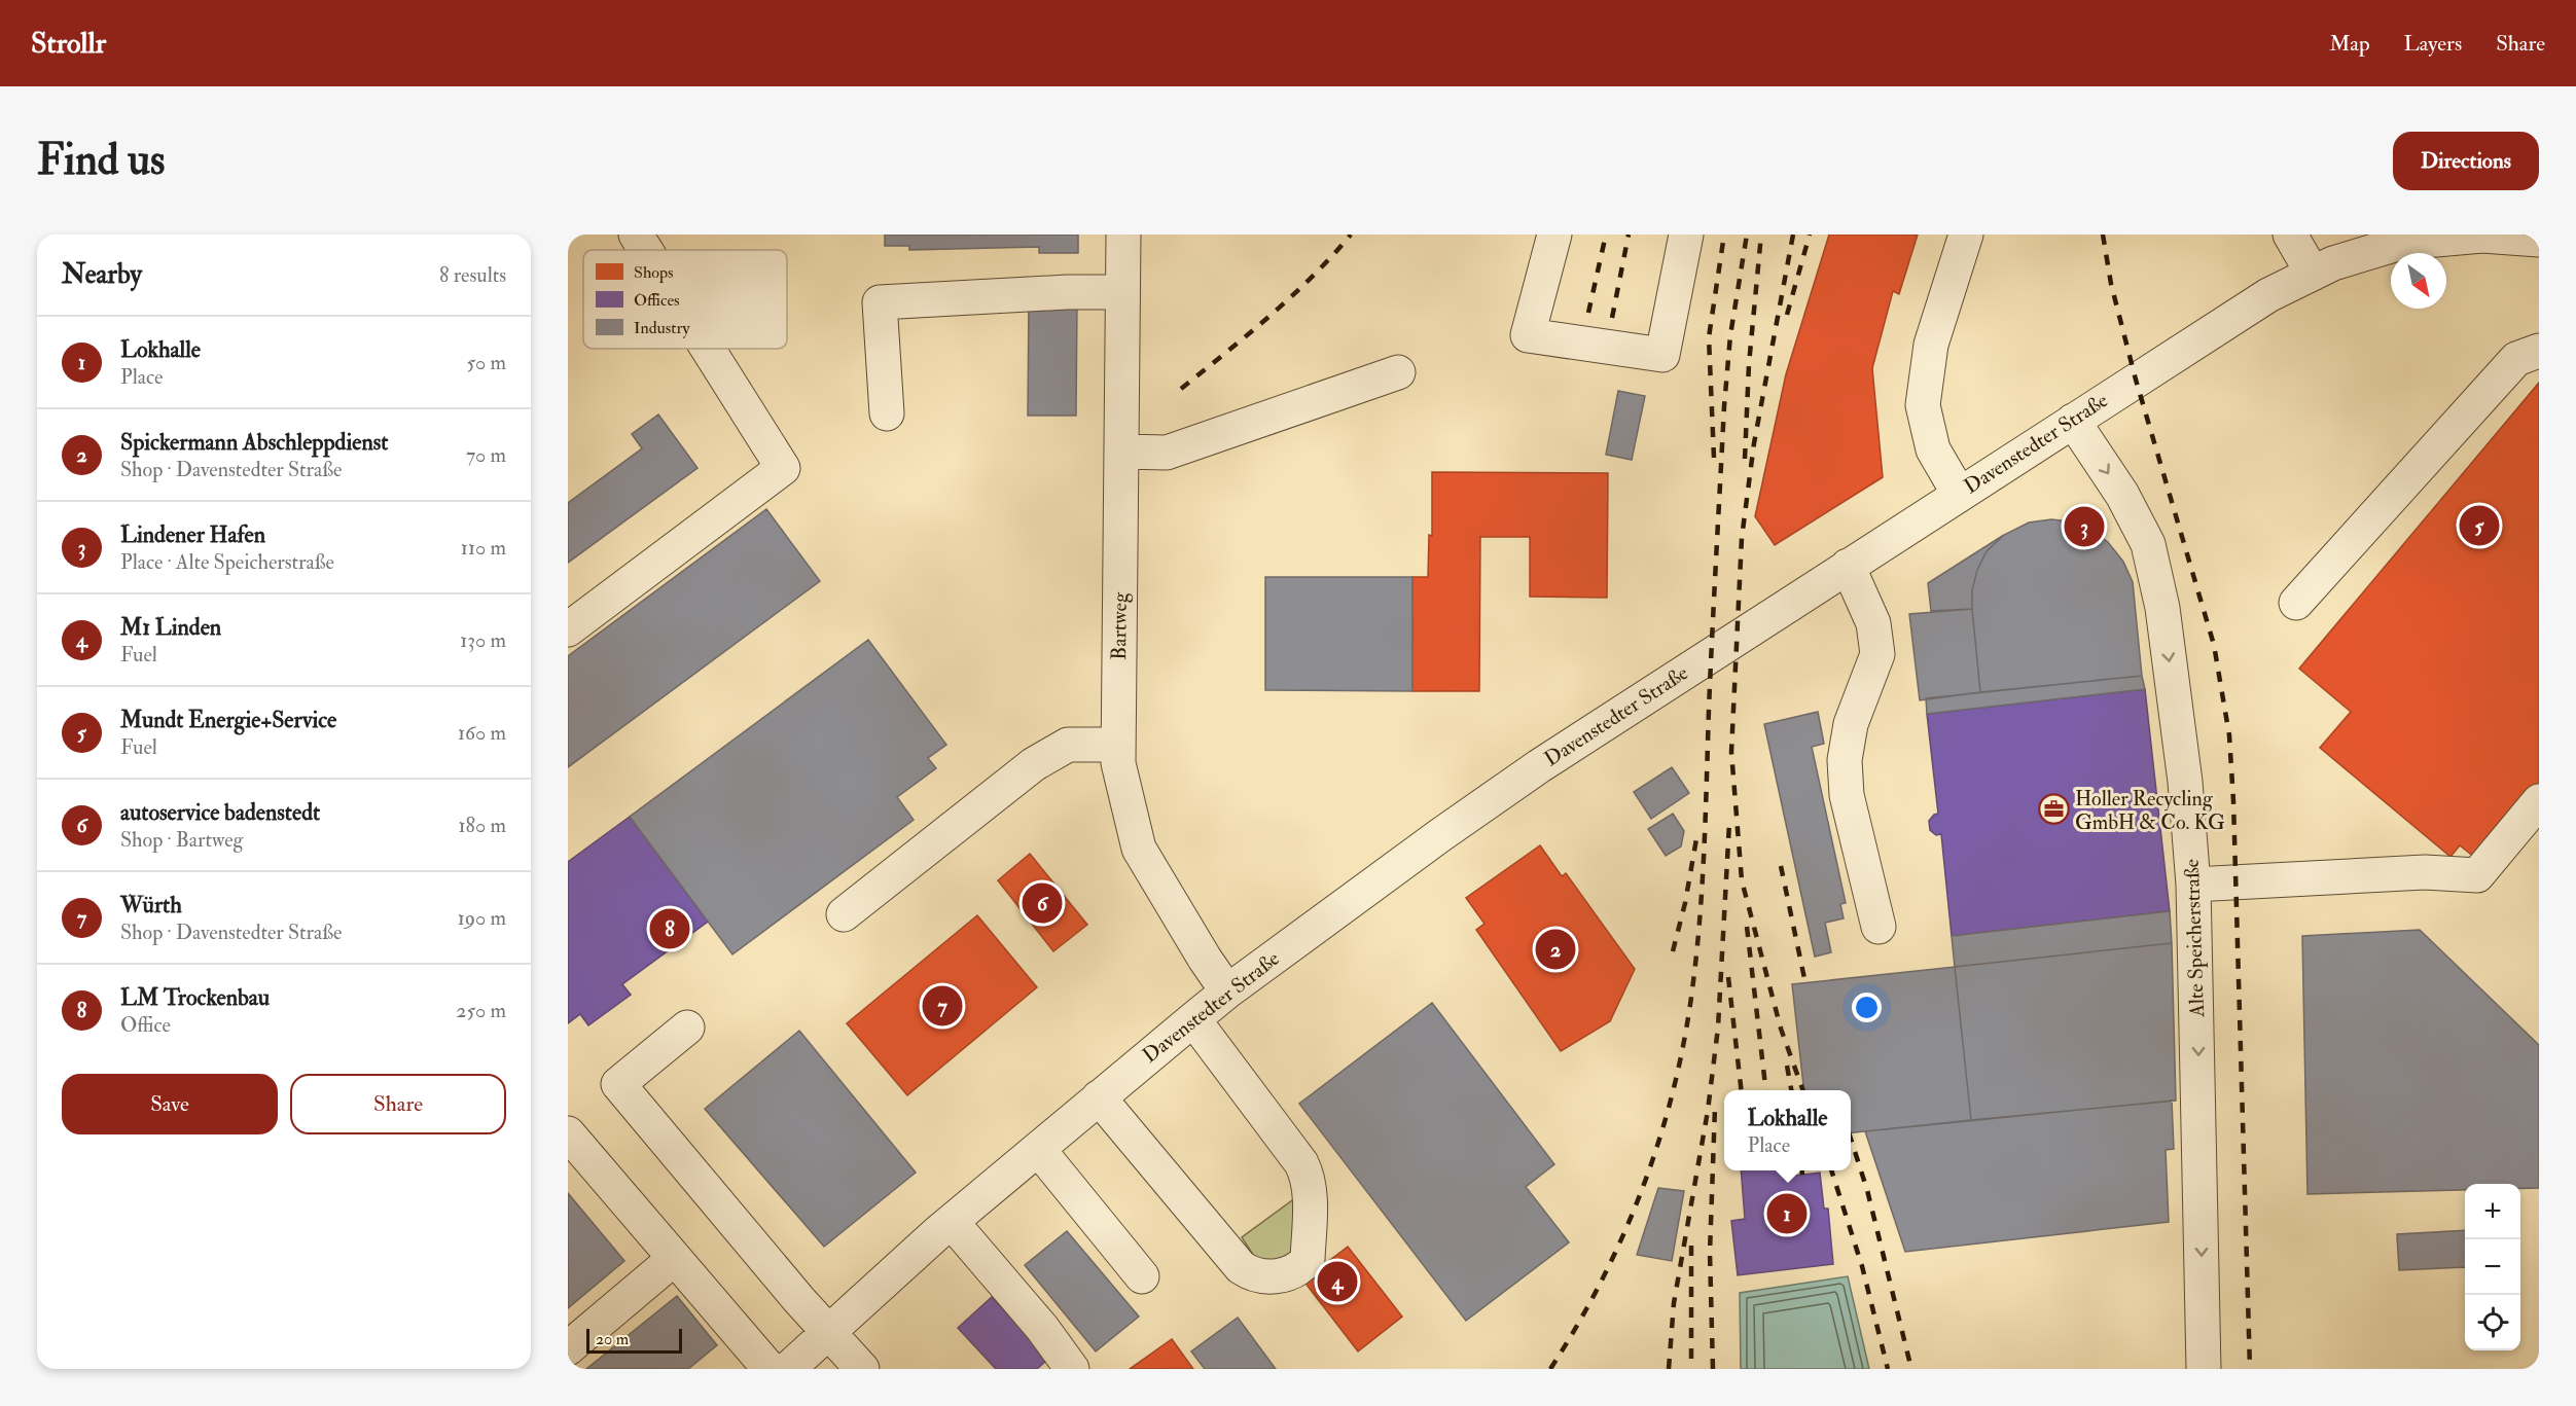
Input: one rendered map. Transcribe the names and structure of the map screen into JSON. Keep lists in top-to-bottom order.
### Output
{
  "streets": {
    "street": ["Davenstedter Straße", "Bartweg", "Alte Speicherstraße"]
  },
  "crossings": [
    ["Davenstedter Straße", "Bartweg"],
    ["Davenstedter Straße", "Alte Speicherstraße"]
  ],
  "one_way": ["Alte Speicherstraße"],
  "places": {
    "office": ["Holler Recycling GmbH & Co. KG"]
  },
  "legend": ["Shops", "Offices", "Industry"],
  "scale_bar": "20 m",
  "north": "bottom right",
  "page": {
    "header": "Strollr",
    "nav": ["Map", "Layers", "Share"],
    "buttons": [
      "Directions",
      ["Save", "Share"]
    ],
    "title": "Find us",
    "heading": ["Nearby", "8 results"],
    "list": [
      {
        "mark": "1",
        "name": "Lokhalle",
        "note": "Place",
        "value": "50 m"
      },
      {
        "mark": "2",
        "name": "Spickermann Abschleppdienst",
        "note": "Shop · Davenstedter Straße",
        "value": "70 m"
      },
      {
        "mark": "3",
        "name": "Lindener Hafen",
        "note": "Place · Alte Speicherstraße",
        "value": "110 m"
      },
      {
        "mark": "4",
        "name": "M1 Linden",
        "note": "Fuel",
        "value": "130 m"
      },
      {
        "mark": "5",
        "name": "Mundt Energie+Service",
        "note": "Fuel",
        "value": "160 m"
      },
      {
        "mark": "6",
        "name": "autoservice badenstedt",
        "note": "Shop · Bartweg",
        "value": "180 m"
      },
      {
        "mark": "7",
        "name": "Würth",
        "note": "Shop · Davenstedter Straße",
        "value": "190 m"
      },
      {
        "mark": "8",
        "name": "LM Trockenbau",
        "note": "Office",
        "value": "250 m"
      }
    ],
    "pins": [
      "5",
      "3",
      "6",
      "8",
      "2",
      "7",
      "1",
      "4"
    ],
    "popup": ["Lokhalle", "Place"],
    "map_buttons": ["+", "−"],
    "scale": "20 m"
  }
}
